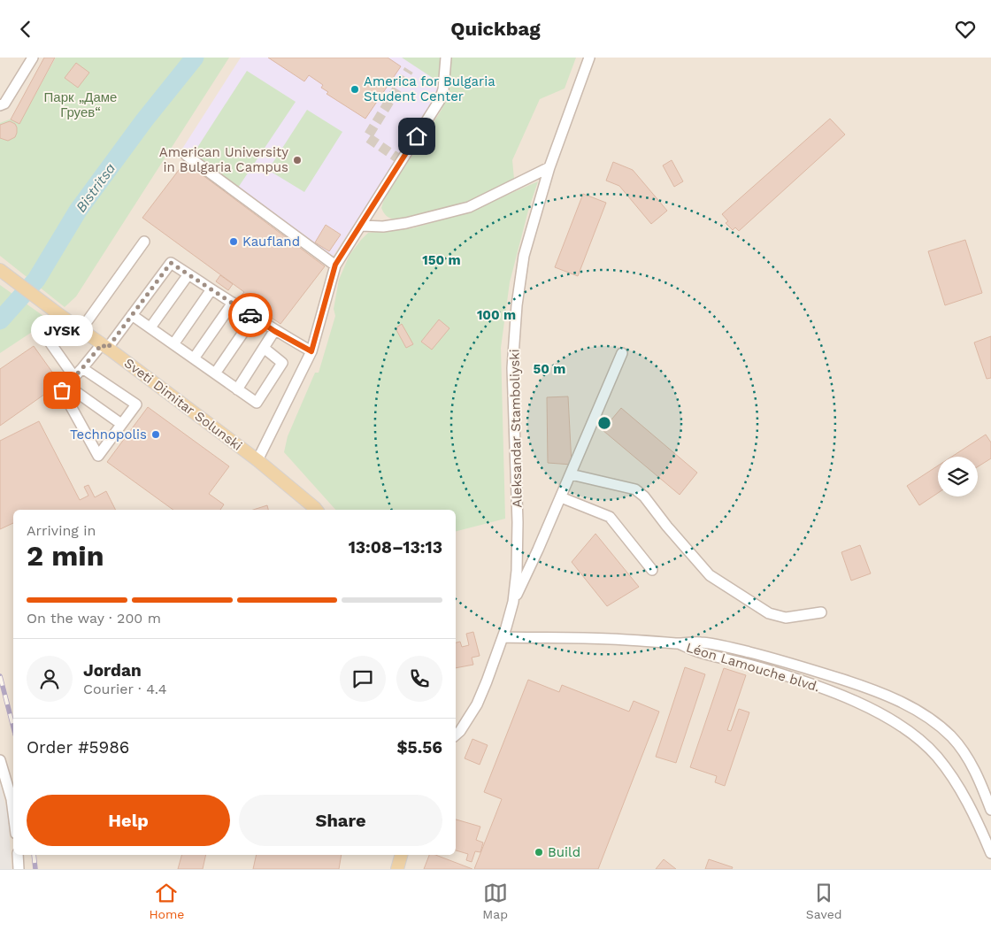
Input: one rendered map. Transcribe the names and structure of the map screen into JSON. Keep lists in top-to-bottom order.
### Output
{
  "streets": {
    "main road": ["Sveti Dimitar Solunski"],
    "street": ["Aleksandar Stamboliyski", "Léon Lamouche blvd."]
  },
  "crossings": [
    ["Aleksandar Stamboliyski", "Léon Lamouche blvd."]
  ],
  "water": ["Bistritsa"],
  "parks": ["Парк „Даме Груев“"],
  "places": [
    "America for Bulgaria Student Center",
    "American University in Bulgaria Campus",
    "Kaufland",
    "JYSK",
    "Technopolis",
    "Build"
  ],
  "page": {
    "header": "Quickbag",
    "bubble": "JYSK",
    "heading": ["2 min", "Arriving in", "13:08–13:13"],
    "panel": [
      "Jordan",
      "Courier · 4.4",
      "Order #5986",
      "$5.56"
    ],
    "bar": "On the way · 200 m",
    "buttons": ["Help", "Share"],
    "tabs": ["Home", "Map", "Saved"]
  },
  "rings": ["150 m", "100 m", "50 m"]
}
